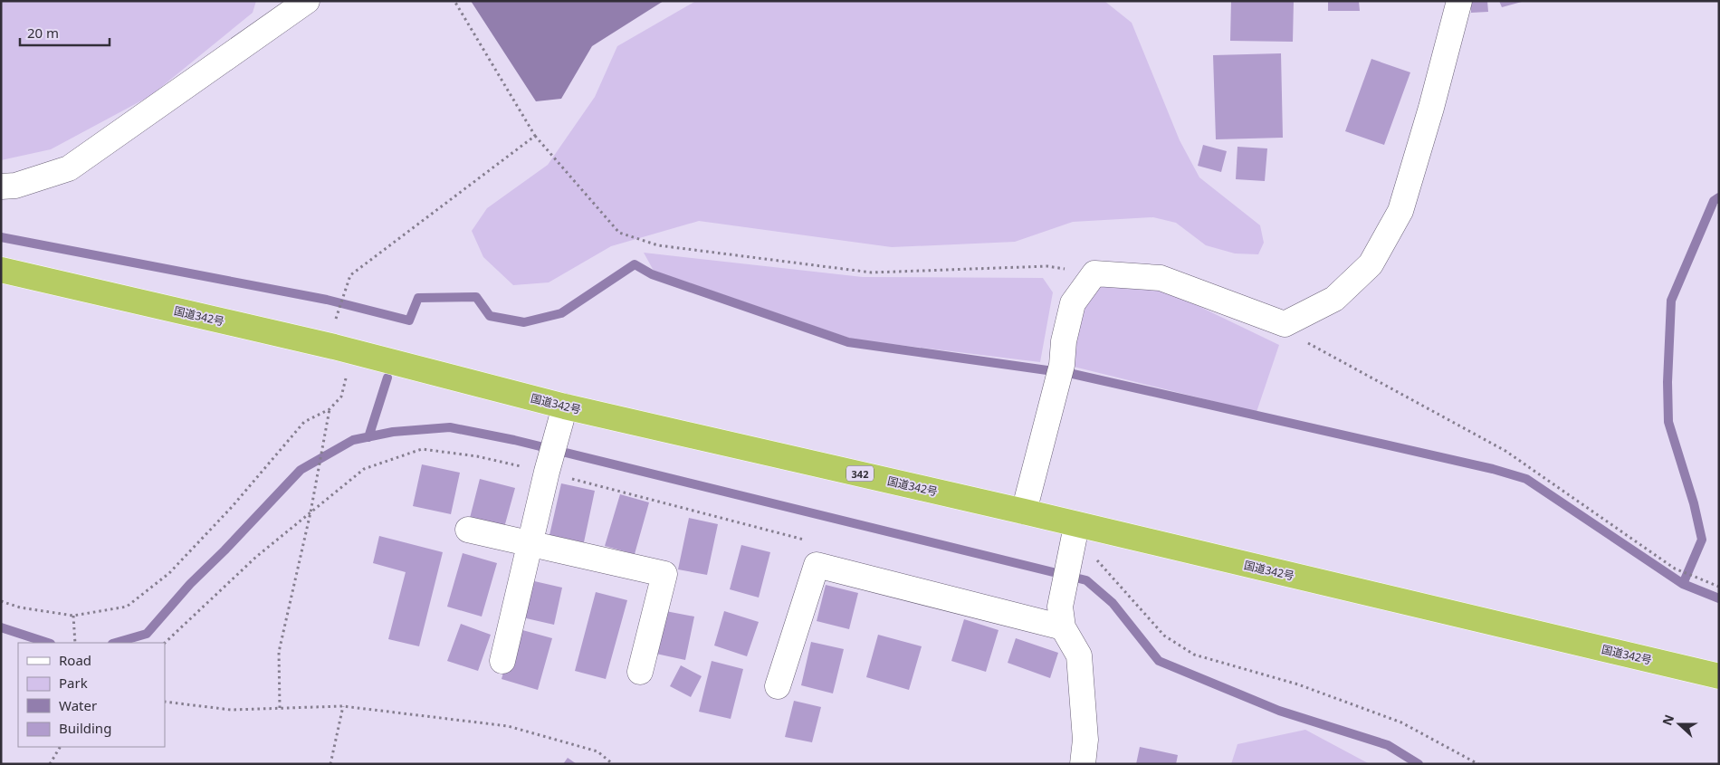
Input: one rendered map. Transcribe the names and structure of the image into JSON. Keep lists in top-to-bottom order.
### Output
{
  "streets": {
    "highway": ["国道342号", "342"]
  },
  "legend": [
    "Road",
    "Park",
    "Water",
    "Building"
  ],
  "scale_bar": "20 m",
  "north": "left"
}
